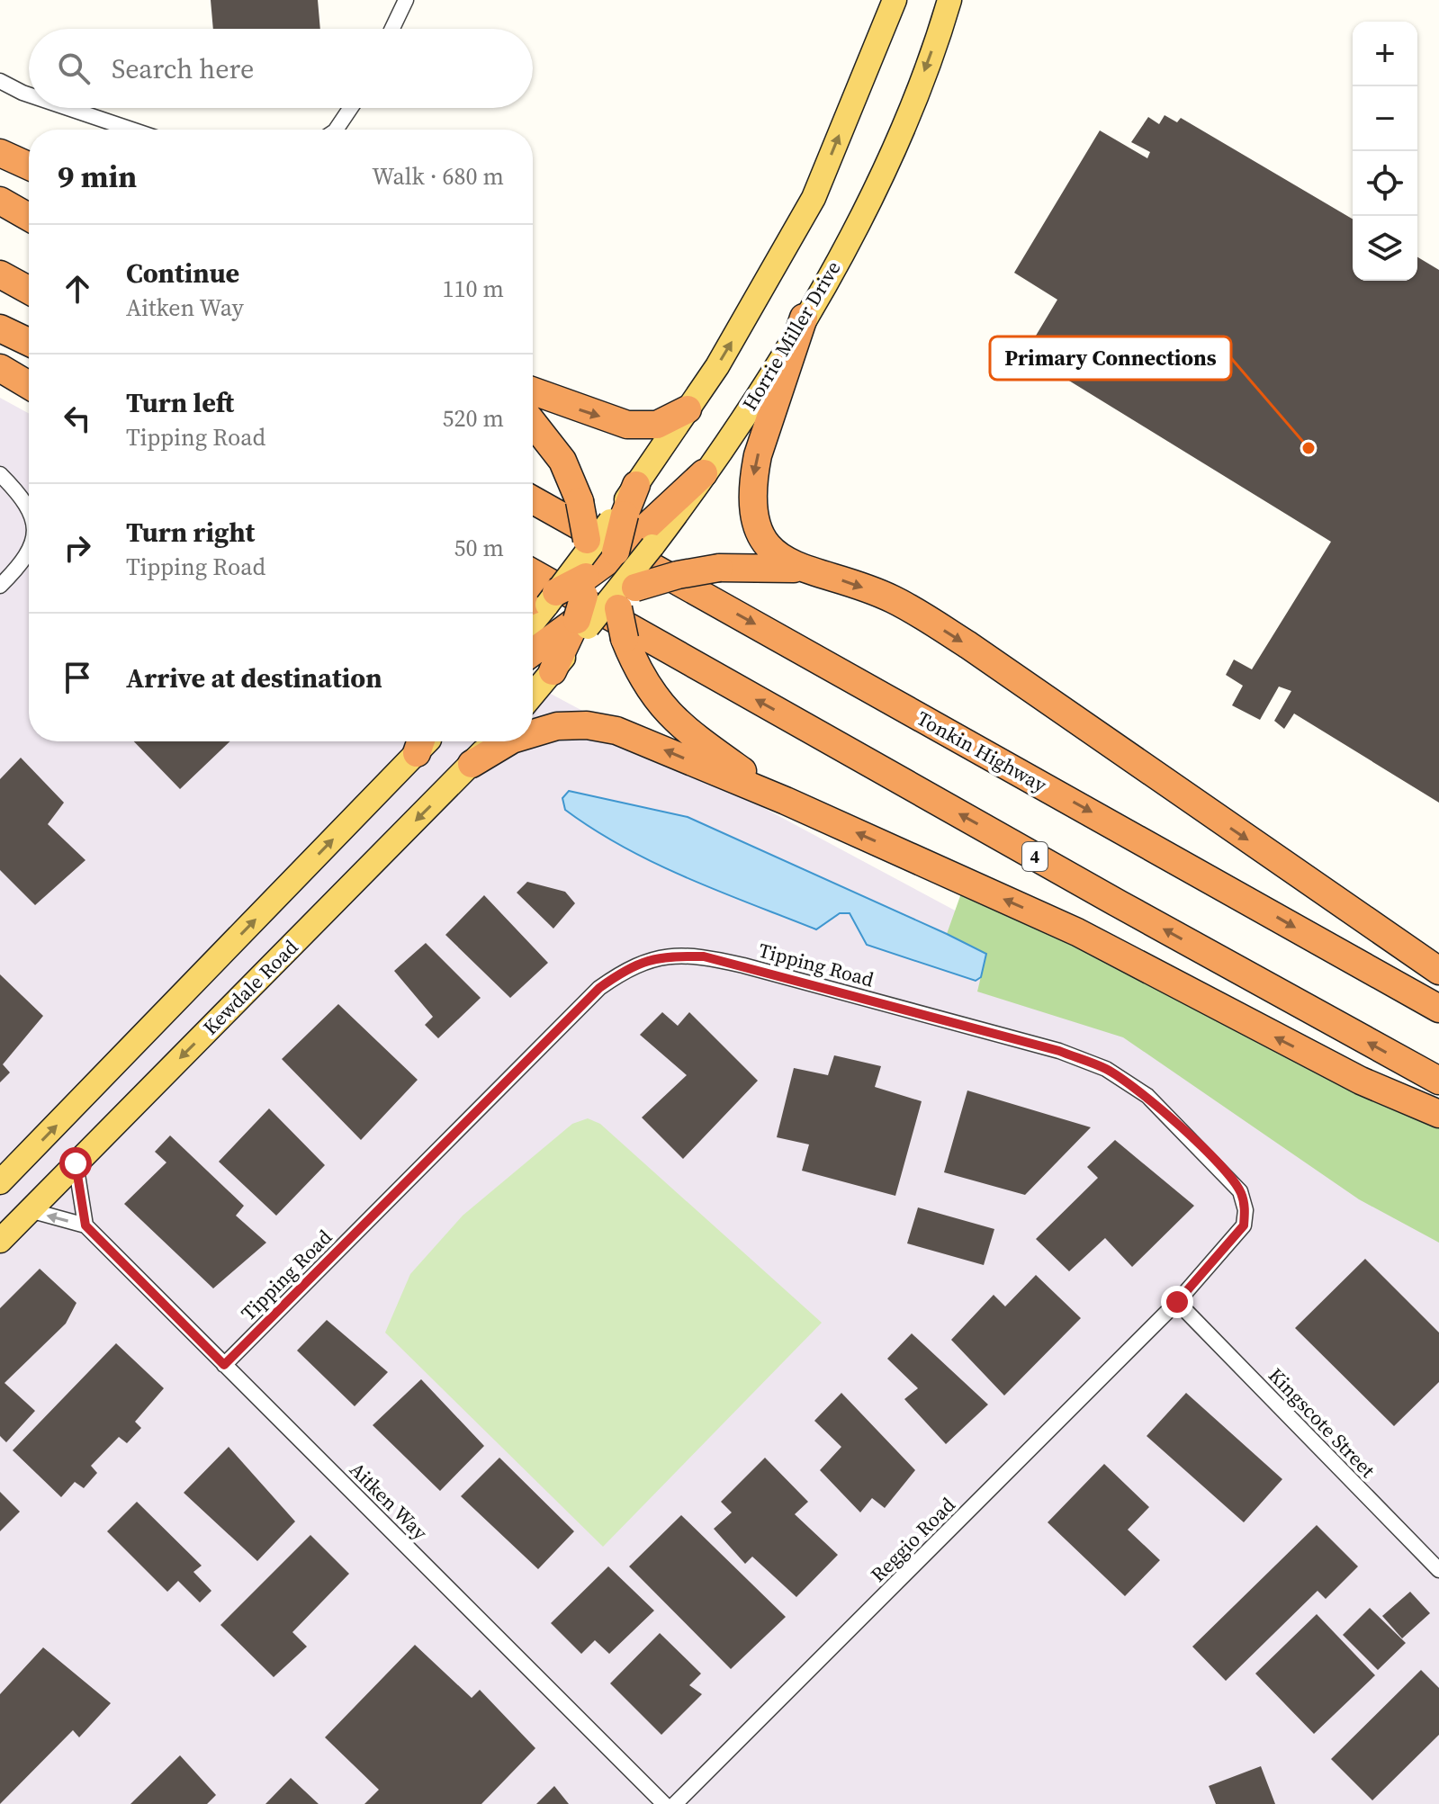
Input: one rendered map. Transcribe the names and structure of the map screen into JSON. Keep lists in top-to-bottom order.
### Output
{
  "streets": {
    "highway": ["Tonkin Highway", "4"],
    "main road": ["Horrie Miller Drive", "Kewdale Road"],
    "street": [
      "Tipping Road",
      "Kingscote Street",
      "Aitken Way",
      "Reggio Road"
    ]
  },
  "crossings": [
    ["Tipping Road", "Kingscote Street"],
    ["Tipping Road", "Aitken Way"],
    ["Tipping Road", "Reggio Road"],
    ["Kewdale Road", "Aitken Way"],
    ["Kingscote Street", "Reggio Road"]
  ],
  "places": ["Primary Connections"],
  "page": {
    "map_buttons": ["+", "−"],
    "search": "Search here",
    "heading": ["9 min", "Walk · 680 m"],
    "list": [
      ["Continue", "Aitken Way", "110 m"],
      ["Turn left", "Tipping Road", "520 m"],
      ["Turn right", "Tipping Road", "50 m"],
      "Arrive at destination"
    ]
  }
}
